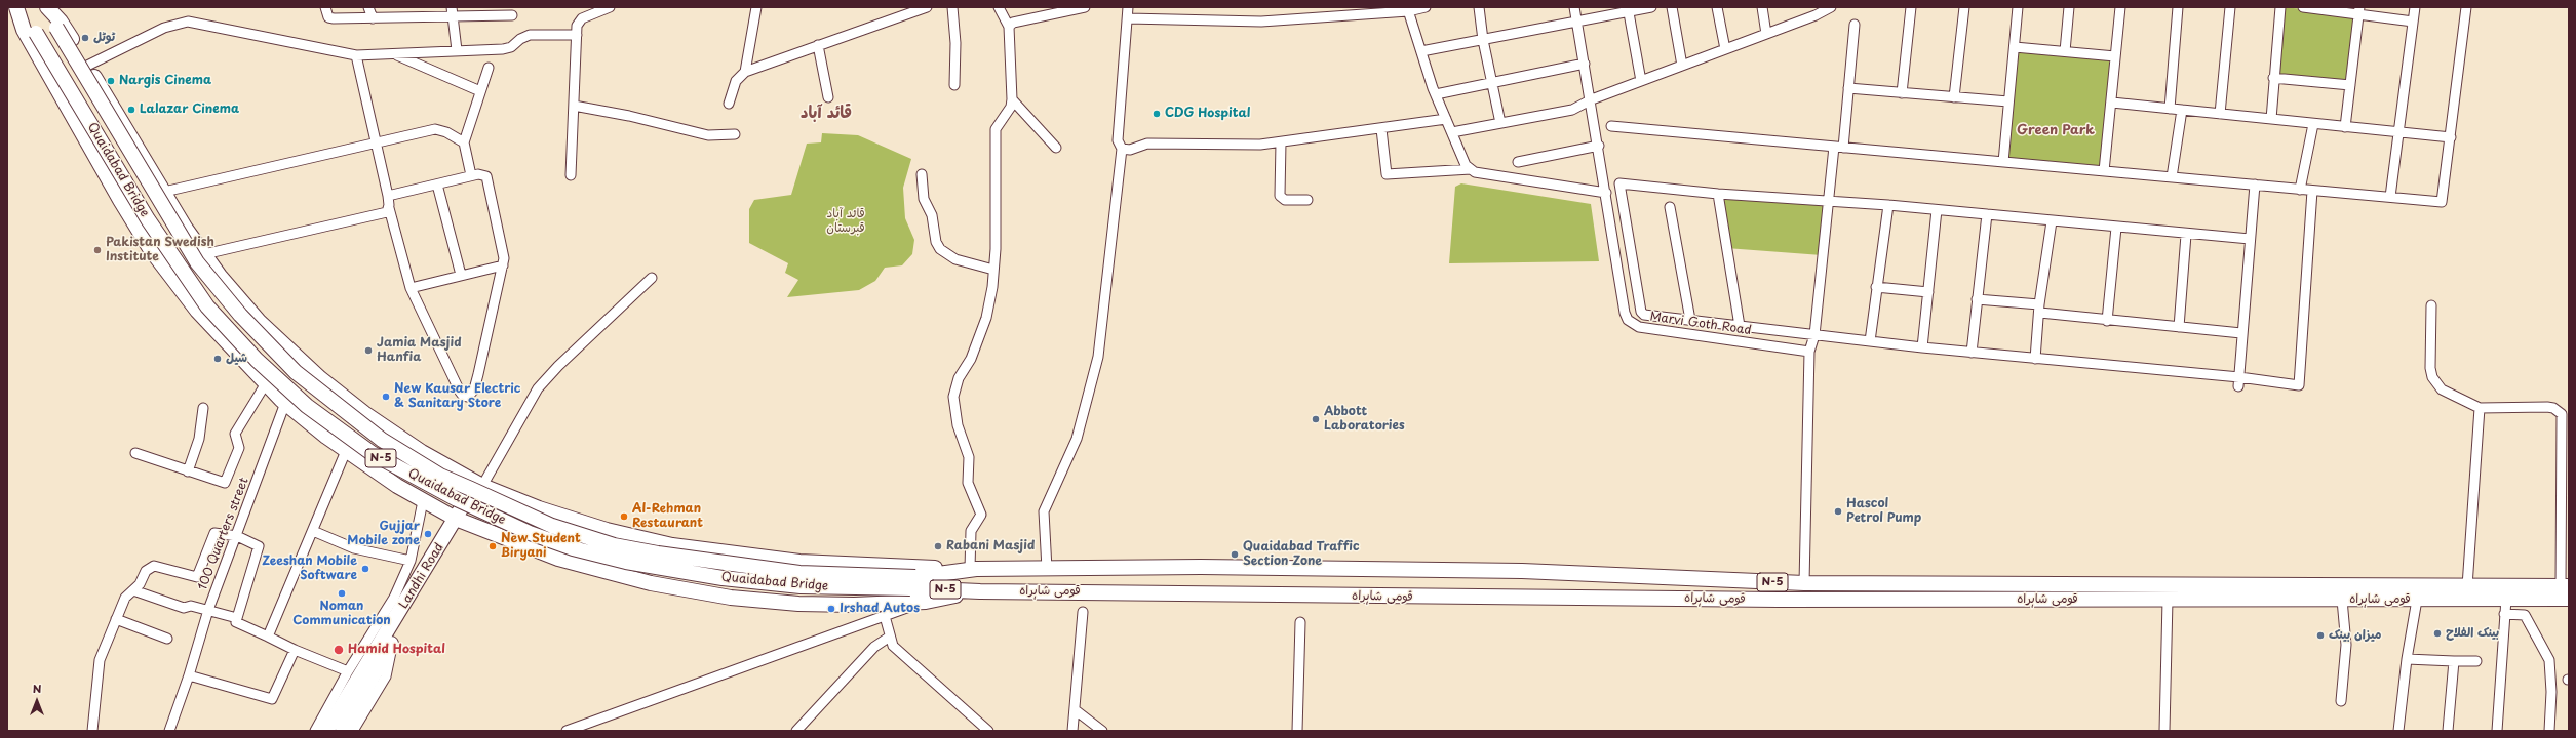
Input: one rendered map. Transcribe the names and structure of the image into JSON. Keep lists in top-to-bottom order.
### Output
{
  "streets": {
    "main road": [
      "Quaidabad Bridge",
      "N-5",
      "Landhi Road",
      "قومی شاہراہ"
    ],
    "street": ["Marvi Goth Road", "100 Quarters street"]
  },
  "crossings": [
    ["Quaidabad Bridge", "قومی شاہراہ"]
  ],
  "districts": ["قائد آباد", "Green Park"],
  "parks": ["قائد آباد قبرستان"],
  "places": [
    "ٹوٹل",
    "Nargis Cinema",
    "Lalazar Cinema",
    "CDG Hospital",
    "Pakistan Swedish Institute",
    "Jamia Masjid Hanfia",
    "شیل",
    "New Kausar Electric & Sanitary Store",
    "Abbott Laboratories",
    "Hascol Petrol Pump",
    "Al-Rehman Restaurant",
    "Gujjar Mobile zone",
    "New Student Biryani",
    "Rabani Masjid",
    "Quaidabad Traffic Section Zone",
    "Zeeshan Mobile Software",
    "Noman Communication",
    "Irshad Autos",
    "بینک الفلاح",
    "میزان بینک",
    "Hamid Hospital"
  ],
  "north": "top"
}
